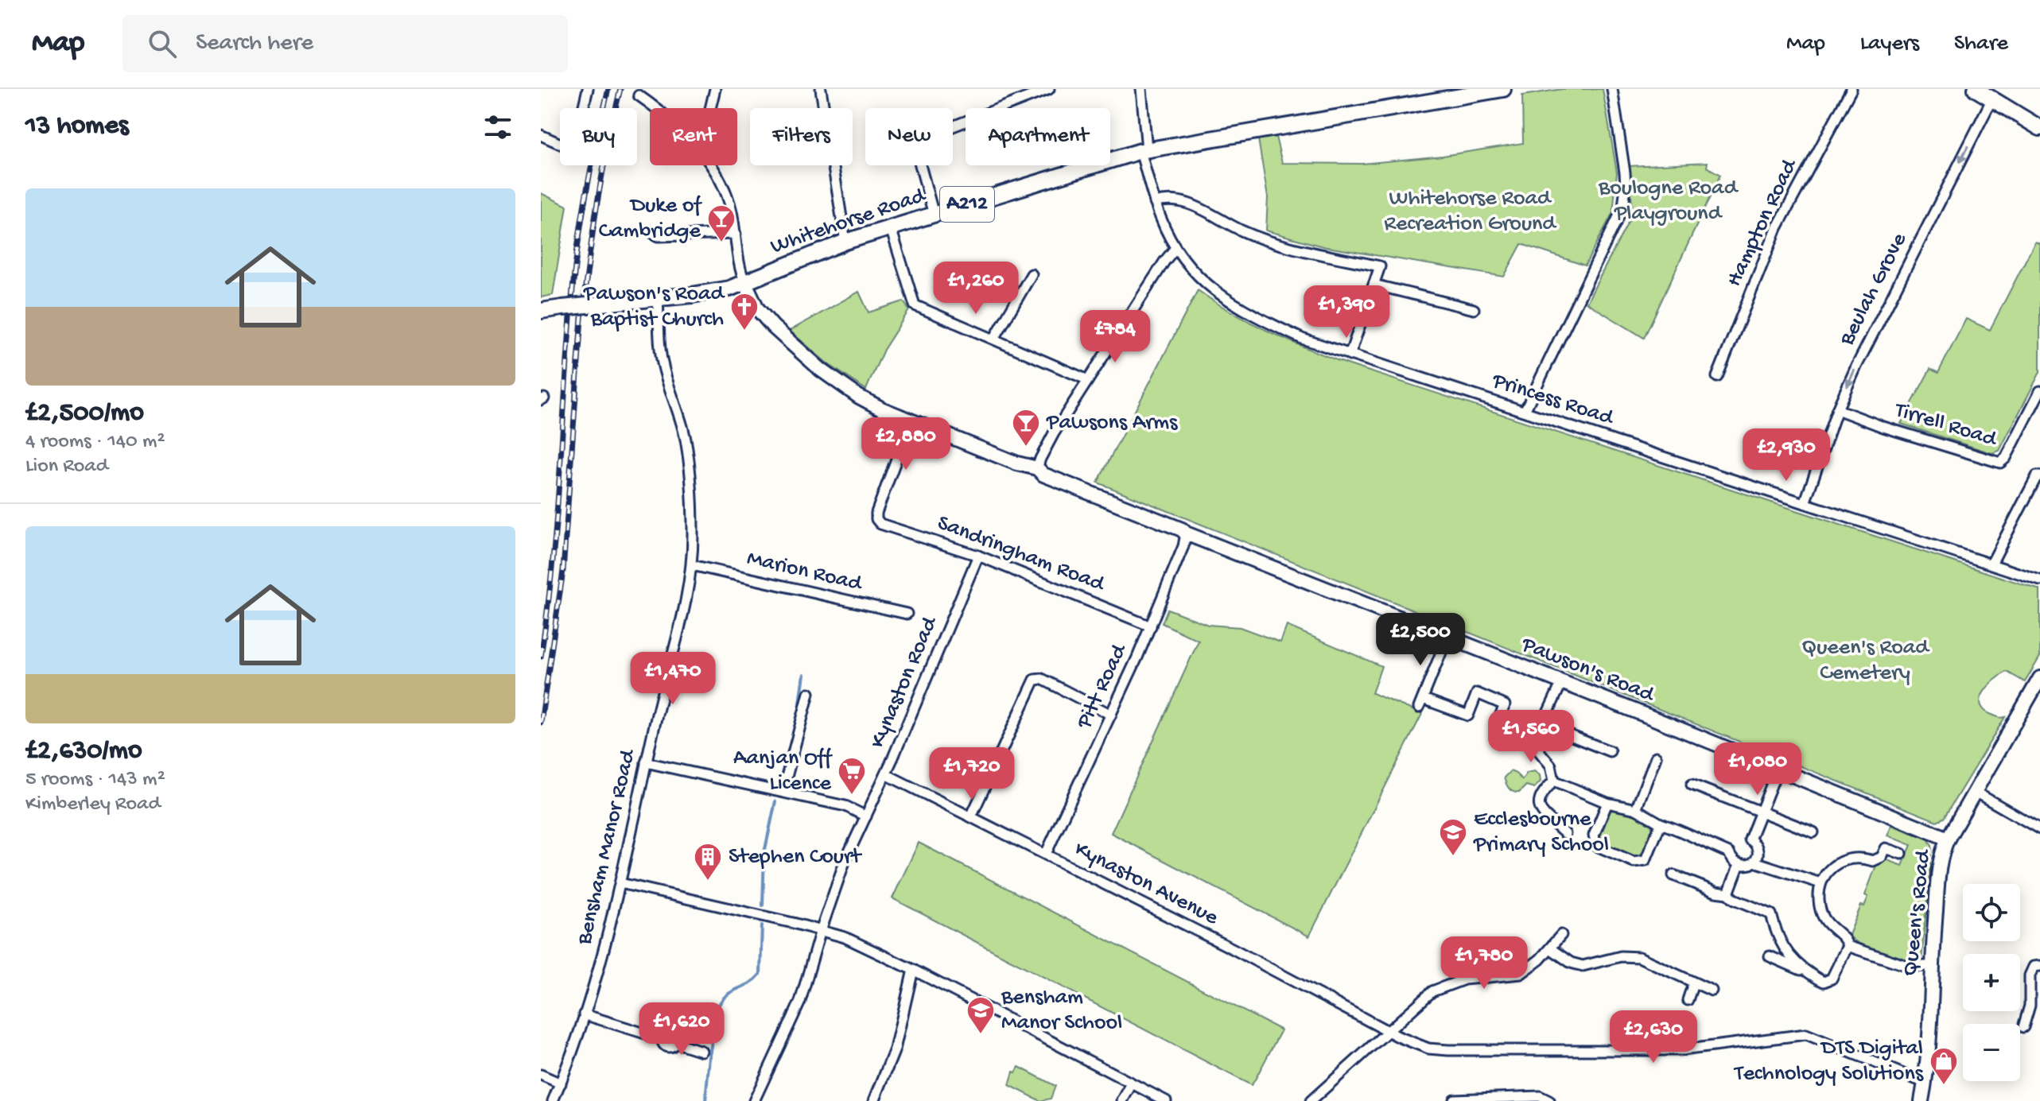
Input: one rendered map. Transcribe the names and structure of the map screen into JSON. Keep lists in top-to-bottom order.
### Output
{
  "streets": {
    "main road": ["A212", "Whitehorse Road"],
    "street": [
      "Hampton Road",
      "Beulah Grove",
      "Princess Road",
      "Tirrell Road",
      "Sandringham Road",
      "Marion Road",
      "Pawson's Road",
      "Kynaston Road",
      "Pitt Road",
      "Bensham Manor Road",
      "Kynaston Avenue",
      "Queen's Road"
    ]
  },
  "crossings": [
    ["Whitehorse Road", "Princess Road"],
    ["Whitehorse Road", "Bensham Manor Road"],
    ["Beulah Grove", "Princess Road"],
    ["Beulah Grove", "Tirrell Road"],
    ["Sandringham Road", "Pawson's Road"],
    ["Sandringham Road", "Kynaston Road"],
    ["Sandringham Road", "Pitt Road"],
    ["Marion Road", "Bensham Manor Road"],
    ["Pawson's Road", "Pitt Road"],
    ["Pawson's Road", "Queen's Road"],
    ["Kynaston Road", "Kynaston Avenue"],
    ["Pitt Road", "Kynaston Avenue"],
    ["Kynaston Avenue", "Queen's Road"]
  ],
  "one_way": ["Beulah Grove"],
  "parks": ["Boulogne Road Playground", "Whitehorse Road Recreation Ground", "Queen's Road Cemetery"],
  "places": {
    "bar": ["Duke of Cambridge", "Pawsons Arms"],
    "church": ["Pawson's Road Baptist Church"],
    "supermarket": ["Aanjan Off Licence"],
    "school or university": ["Ecclesbourne Primary School", "Bensham Manor School"],
    "building": ["Stephen Court"],
    "shop": ["DTS Digital Technology Solutions"]
  },
  "page": {
    "header": "Map",
    "search": "Search here",
    "nav": ["Map", "Layers", "Share"],
    "heading": "13 homes",
    "chip": [
      "Buy",
      "Rent",
      "Filters",
      "New",
      "Apartment"
    ],
    "list": [
      {
        "name": "£2,500/mo",
        "note": "4 rooms · 140 m² · Lion Road"
      },
      {
        "name": "£2,630/mo",
        "note": "5 rooms · 143 m² · Kimberley Road"
      }
    ],
    "price": [
      "£1,260",
      "£1,390",
      "£784",
      "£2,880",
      "£2,930",
      "£2,500",
      "£1,470",
      "£1,560",
      "£1,080",
      "£1,720",
      "£1,780",
      "£1,620",
      "£2,630"
    ],
    "map_buttons": ["+", "−"]
  }
}
